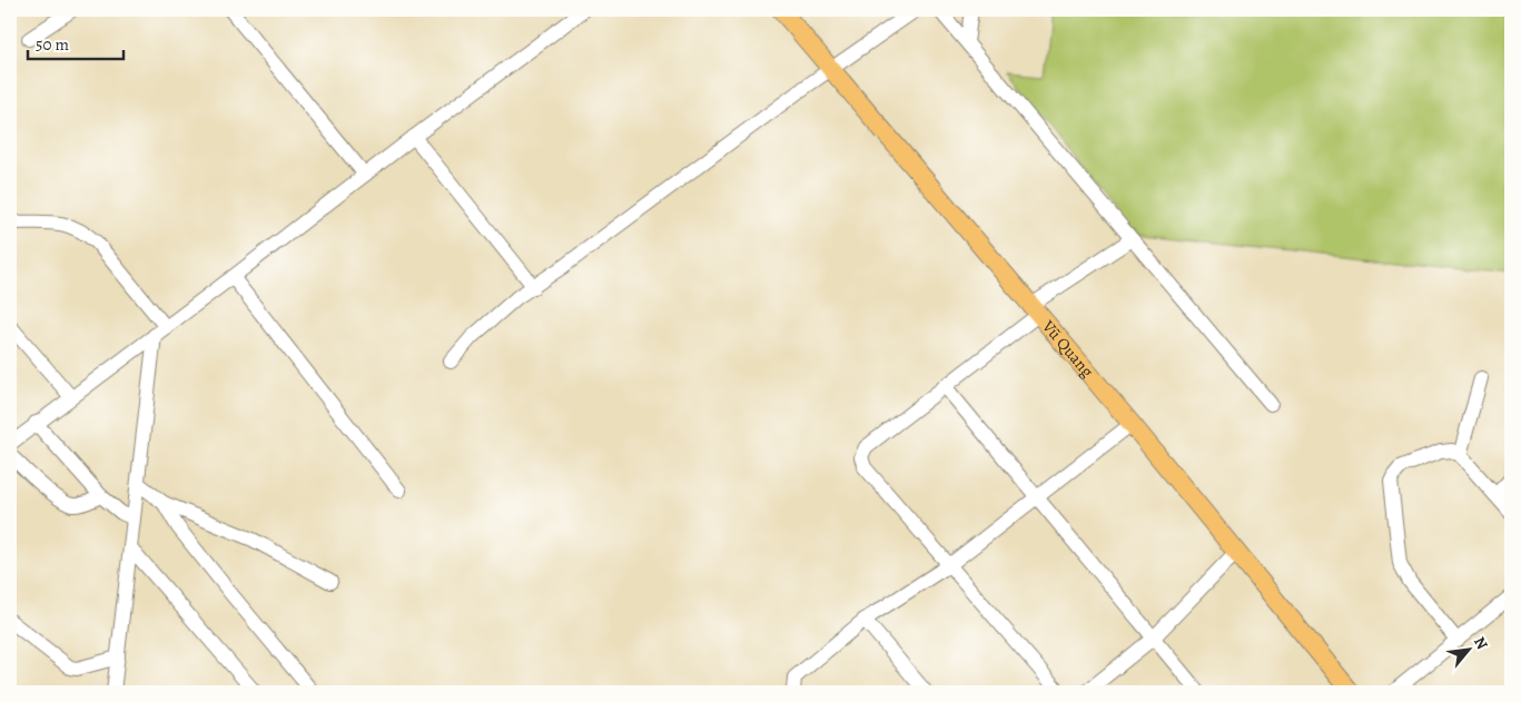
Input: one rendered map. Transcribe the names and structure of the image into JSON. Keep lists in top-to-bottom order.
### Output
{
  "streets": {
    "main road": ["Vũ Quang"]
  },
  "scale_bar": "50 m",
  "north": "top right"
}
